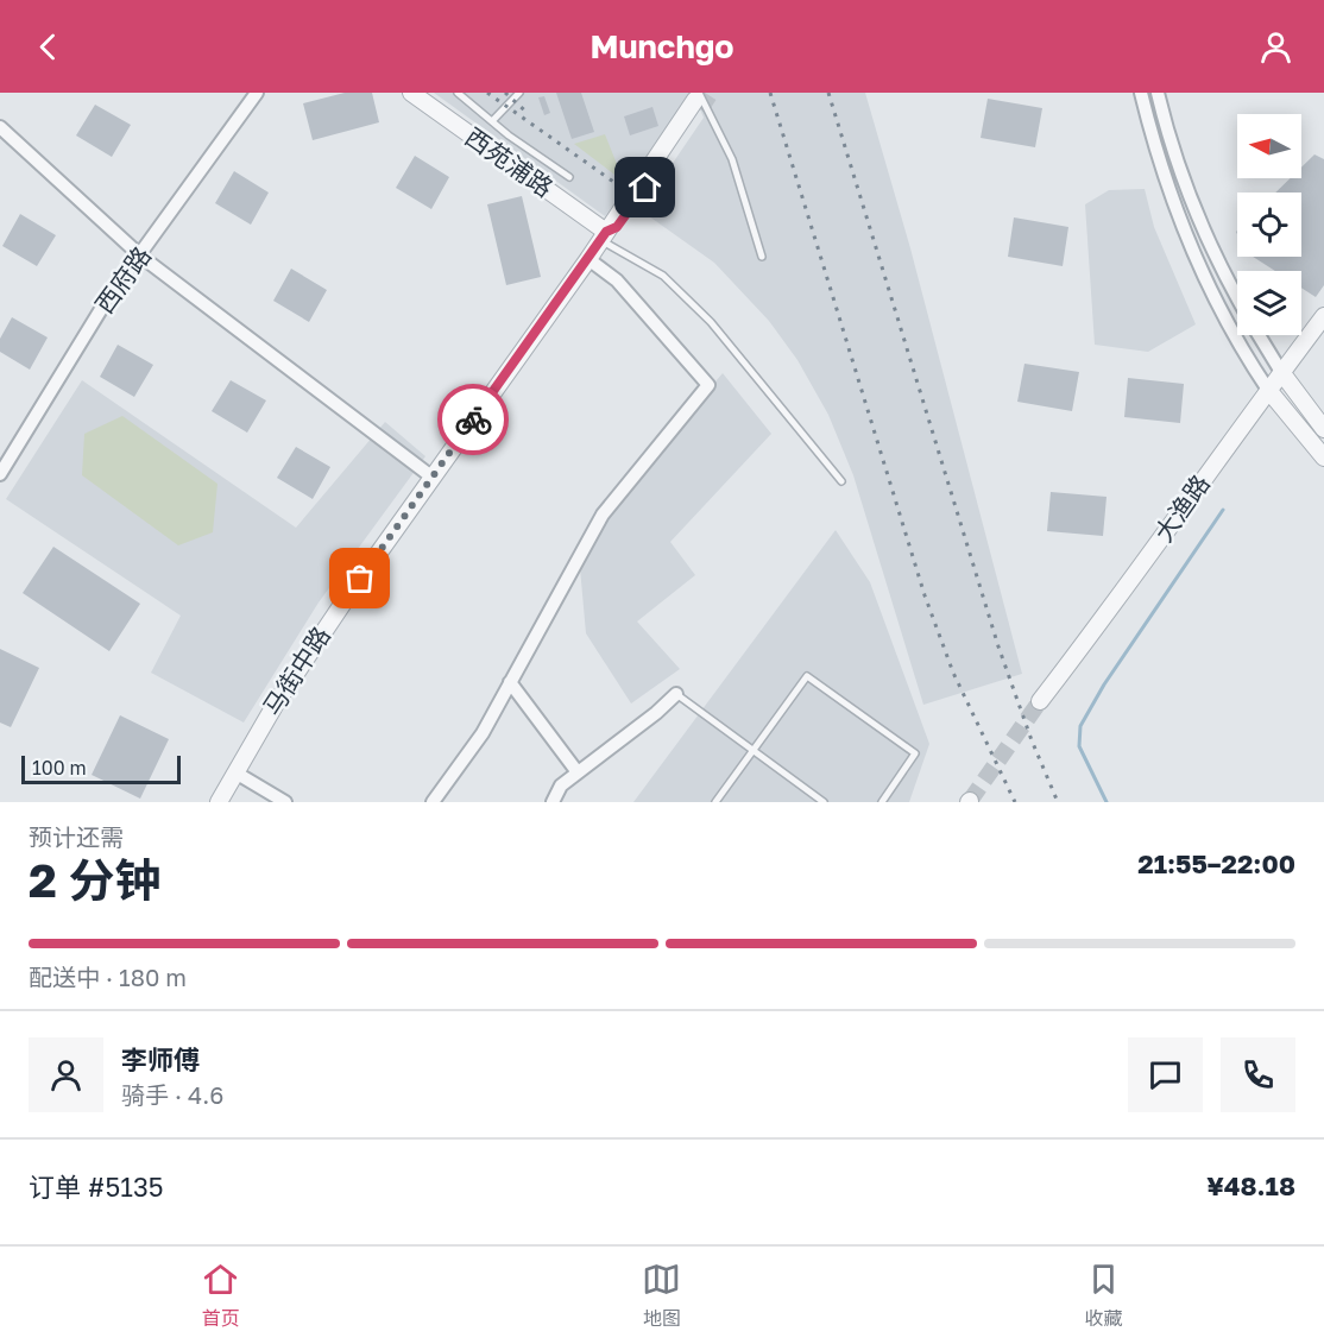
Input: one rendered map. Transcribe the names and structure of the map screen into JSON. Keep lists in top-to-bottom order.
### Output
{
  "streets": {
    "street": [
      "西苑浦路",
      "西府路",
      "大渔路",
      "马街中路"
    ]
  },
  "crossings": [
    ["西苑浦路", "马街中路"]
  ],
  "scale_bar": "100 m",
  "north": "left",
  "page": {
    "header": "Munchgo",
    "scale": "100 m",
    "heading": ["2 分钟", "预计还需", "21:55–22:00"],
    "panel": [
      "李师傅",
      "骑手 · 4.6",
      "订单 #5135",
      "¥48.18"
    ],
    "bar": "配送中 · 180 m",
    "tabs": ["首页", "地图", "收藏"]
  }
}
